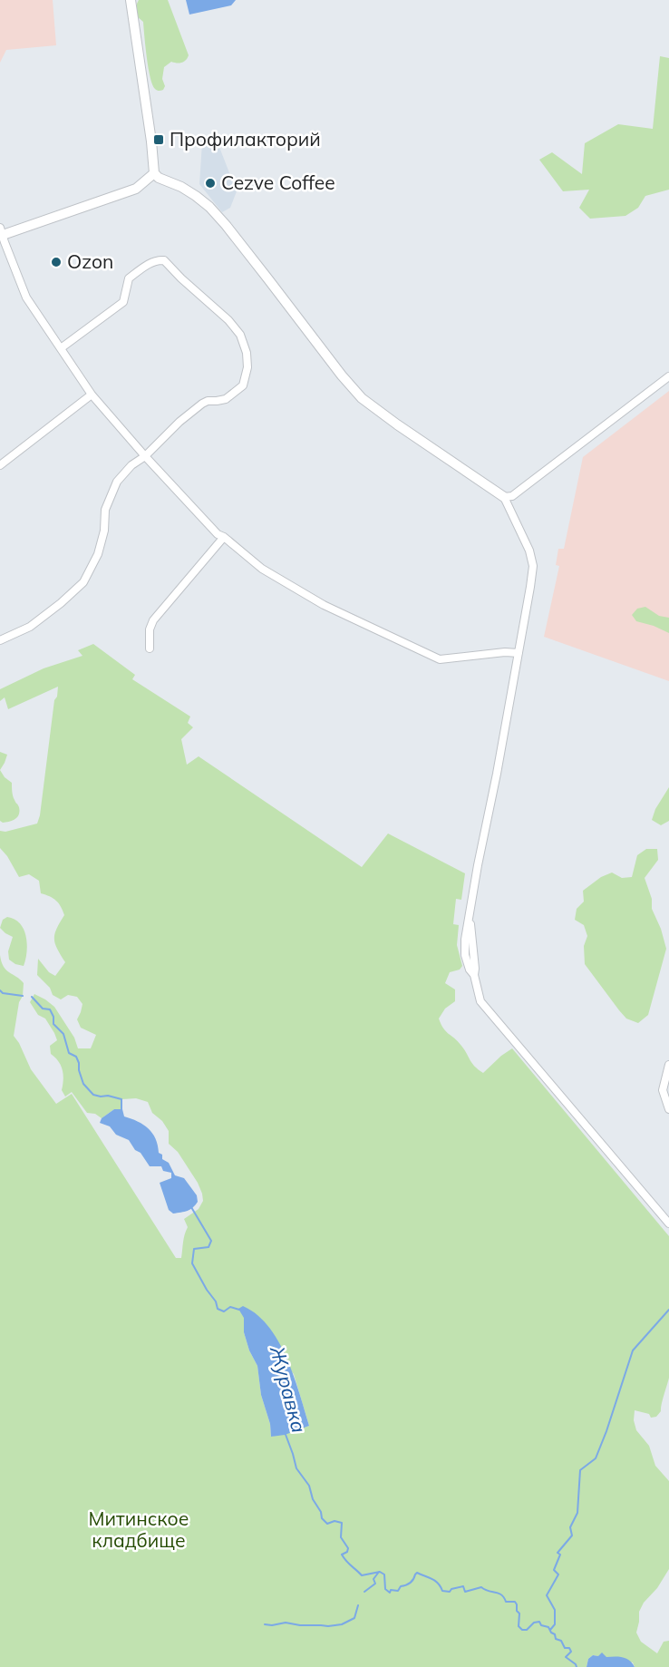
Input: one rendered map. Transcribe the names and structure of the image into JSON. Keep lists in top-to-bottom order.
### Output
{
  "water": ["Журавка"],
  "parks": ["Митинское кладбище"],
  "places": {
    "transit": ["Профилакторий"],
    "other": ["Cezve Coffee", "Ozon"]
  }
}
